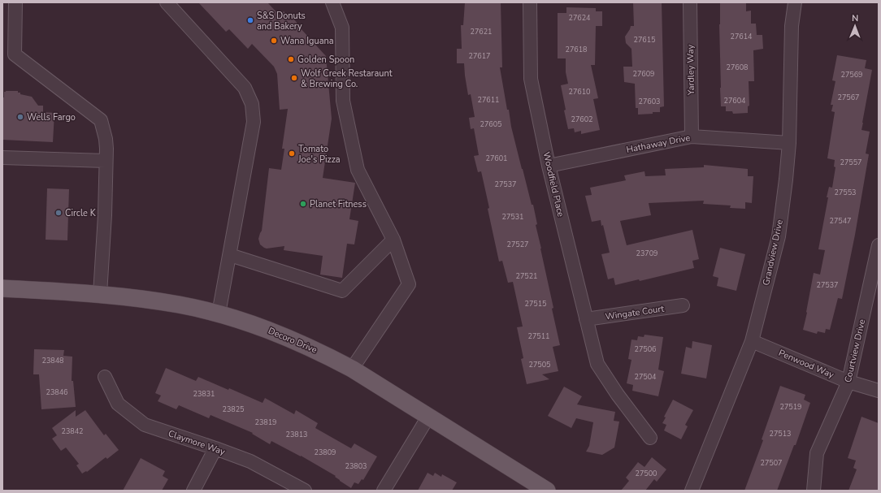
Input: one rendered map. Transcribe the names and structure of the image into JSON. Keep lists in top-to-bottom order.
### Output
{
  "streets": {
    "main road": ["Decoro Drive"],
    "street": [
      "Yardley Way",
      "Hathaway Drive",
      "Woodfield Place",
      "Grandview Drive",
      "Wingate Court",
      "Courtview Drive",
      "Penwood Way",
      "Claymore Way"
    ]
  },
  "crossings": [
    ["Yardley Way", "Hathaway Drive"],
    ["Hathaway Drive", "Woodfield Place"],
    ["Hathaway Drive", "Grandview Drive"],
    ["Woodfield Place", "Wingate Court"],
    ["Grandview Drive", "Penwood Way"],
    ["Courtview Drive", "Penwood Way"]
  ],
  "places": [
    "S&S Donuts and Bakery",
    "Wana Iguana",
    "Golden Spoon",
    "Wolf Creek Restaraunt & Brewing Co.",
    "Wells Fargo",
    "Tomato Joe's Pizza",
    "Planet Fitness",
    "Circle K"
  ],
  "house_numbers": [
    "27624",
    "27621",
    "27614",
    "27615",
    "27618",
    "27617",
    "27608",
    "27609",
    "27569",
    "27610",
    "27567",
    "27611",
    "27604",
    "27603",
    "27602",
    "27605",
    "27601",
    "27557",
    "27537",
    "27553",
    "27531",
    "27547",
    "27527",
    "23709",
    "27521",
    "27537",
    "27515",
    "27511",
    "27506",
    "23848",
    "27505",
    "27504",
    "23846",
    "23831",
    "27519",
    "23825",
    "23819",
    "23842",
    "27513",
    "23813",
    "23809",
    "27507",
    "23803",
    "27500"
  ],
  "north": "top"
}
